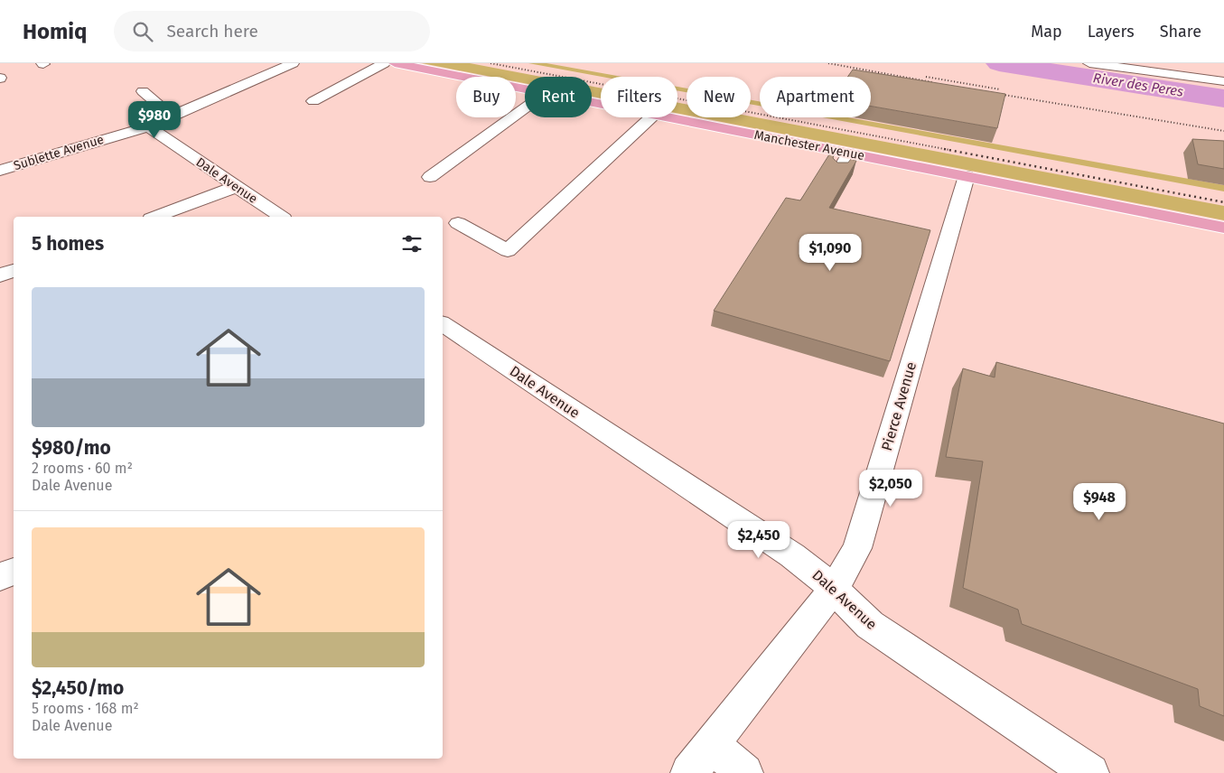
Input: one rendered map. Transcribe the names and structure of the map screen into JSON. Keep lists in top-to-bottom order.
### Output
{
  "streets": {
    "main road": ["Manchester Avenue"],
    "street": ["Sublette Avenue", "Dale Avenue", "Pierce Avenue"]
  },
  "crossings": [
    ["Manchester Avenue", "Pierce Avenue"],
    ["Sublette Avenue", "Dale Avenue"],
    ["Dale Avenue", "Pierce Avenue"]
  ],
  "water": ["River des Peres"],
  "page": {
    "header": "Homiq",
    "search": "Search here",
    "nav": ["Map", "Layers", "Share"],
    "chip": [
      "Buy",
      "Rent",
      "Filters",
      "New",
      "Apartment"
    ],
    "price": [
      "$980",
      "$1,090",
      "$2,050",
      "$948",
      "$2,450"
    ],
    "heading": "5 homes",
    "list": [
      {
        "name": "$980/mo",
        "note": "2 rooms · 60 m² · Dale Avenue"
      },
      {
        "name": "$2,450/mo",
        "note": "5 rooms · 168 m² · Dale Avenue"
      }
    ]
  }
}
